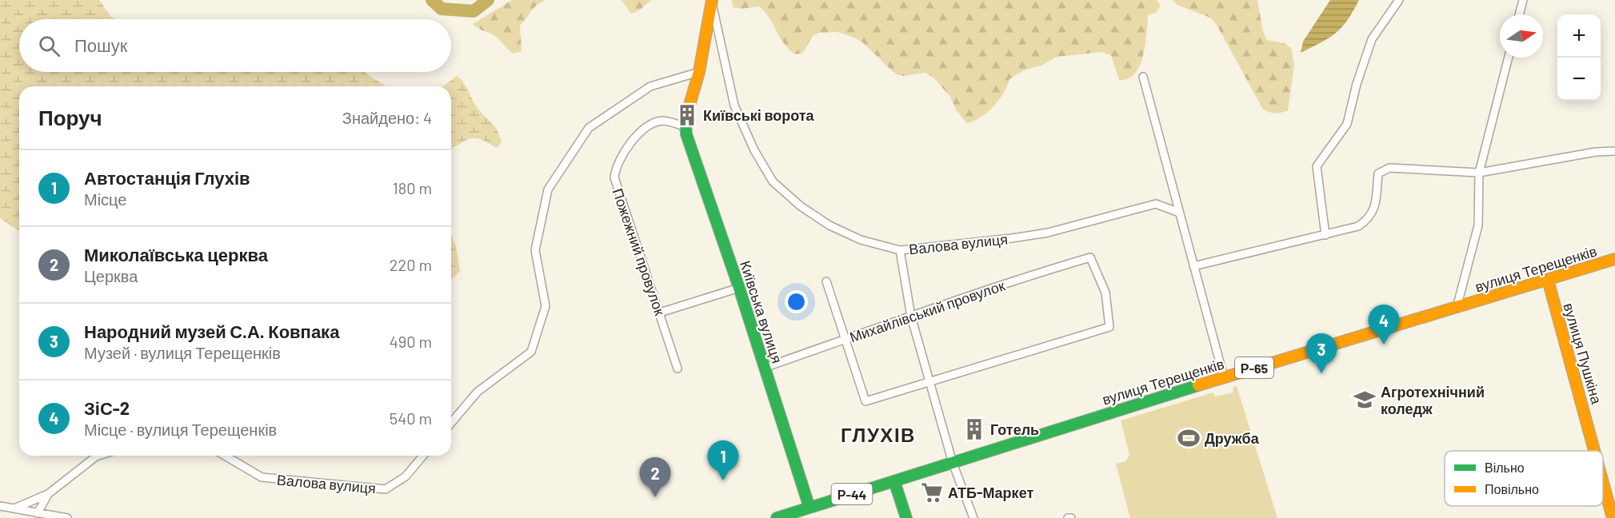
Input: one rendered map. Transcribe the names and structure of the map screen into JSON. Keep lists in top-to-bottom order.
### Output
{
  "streets": {
    "main road": [
      "вулиця Терещенків",
      "Київська вулиця",
      "вулиця Пушкіна",
      "Р-65",
      "Р-44"
    ],
    "street": ["Валова вулиця", "Пожежний провулок", "Михайлівський провулок"]
  },
  "crossings": [
    ["Пожежний провулок", "Київська вулиця"],
    ["вулиця Терещенків", "Київська вулиця"],
    ["вулиця Терещенків", "вулиця Пушкіна"],
    ["Михайлівський провулок", "Київська вулиця"]
  ],
  "districts": ["ГЛУХІВ"],
  "places": {
    "building": ["Київські ворота", "Готель"],
    "school or university": ["Агротехнічний коледж"],
    "sports": ["Дружба"],
    "supermarket": ["АТБ-Маркет"]
  },
  "legend": ["Вільно", "Повільно"],
  "north": "right",
  "page": {
    "map_buttons": ["+", "−"],
    "search": "Пошук",
    "heading": ["Поруч", "Знайдено: 4"],
    "list": [
      {
        "mark": "1",
        "name": "Автостанція Глухів",
        "note": "Місце",
        "value": "180 m"
      },
      {
        "mark": "2",
        "name": "Миколаївська церква",
        "note": "Церква",
        "value": "220 m"
      },
      {
        "mark": "3",
        "name": "Народний музей С.А. Ковпака",
        "note": "Музей · вулиця Терещенків",
        "value": "490 m"
      },
      {
        "mark": "4",
        "name": "ЗіС-2",
        "note": "Місце · вулиця Терещенків",
        "value": "540 m"
      }
    ],
    "pins": [
      "4",
      "3",
      "1",
      "2"
    ]
  }
}
